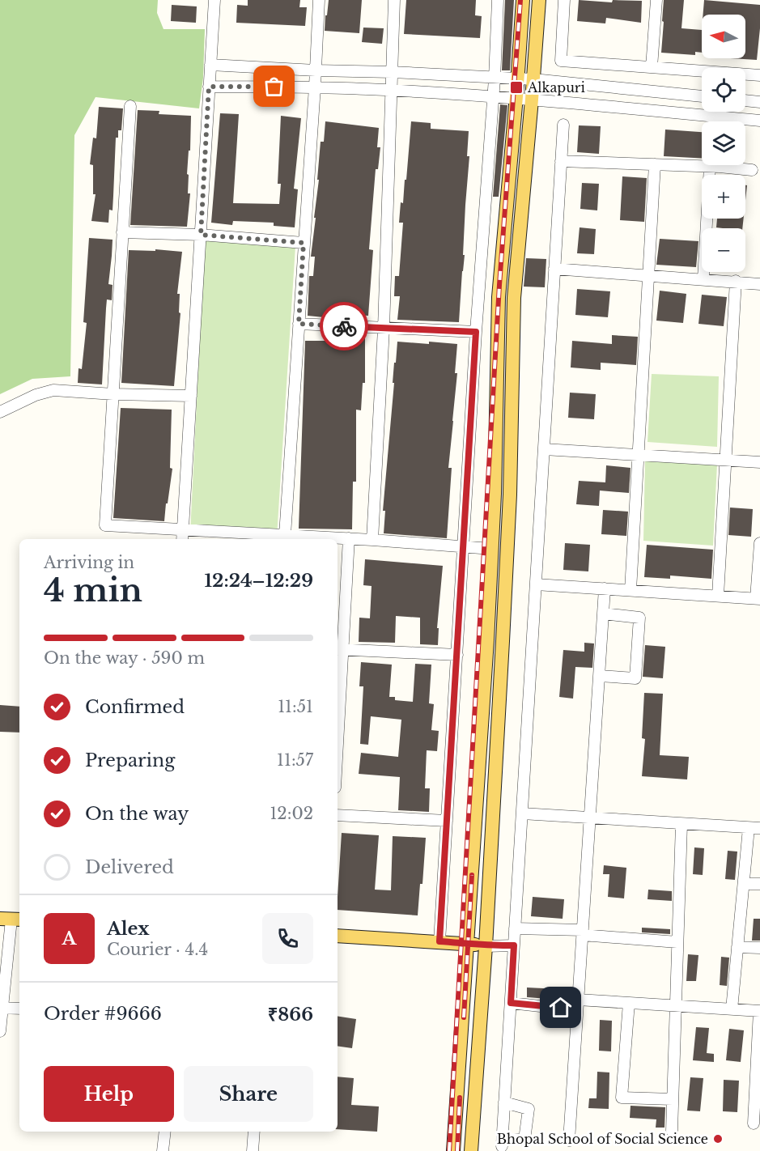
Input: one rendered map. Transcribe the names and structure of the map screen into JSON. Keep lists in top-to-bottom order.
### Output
{
  "places": {
    "transit": ["Alkapuri"],
    "other": ["Bhopal School of Social Science"]
  },
  "north": "left",
  "page": {
    "map_buttons": ["+", "−"],
    "heading": ["4 min", "Arriving in", "12:24–12:29"],
    "panel": [
      "Alex",
      "Courier · 4.4",
      "Order #9666",
      "₹866"
    ],
    "bar": "On the way · 590 m",
    "list": [
      ["Confirmed", "11:51"],
      ["Preparing", "11:57"],
      ["On the way", "12:02"],
      "Delivered"
    ],
    "round": "A",
    "buttons": ["Help", "Share"]
  }
}
